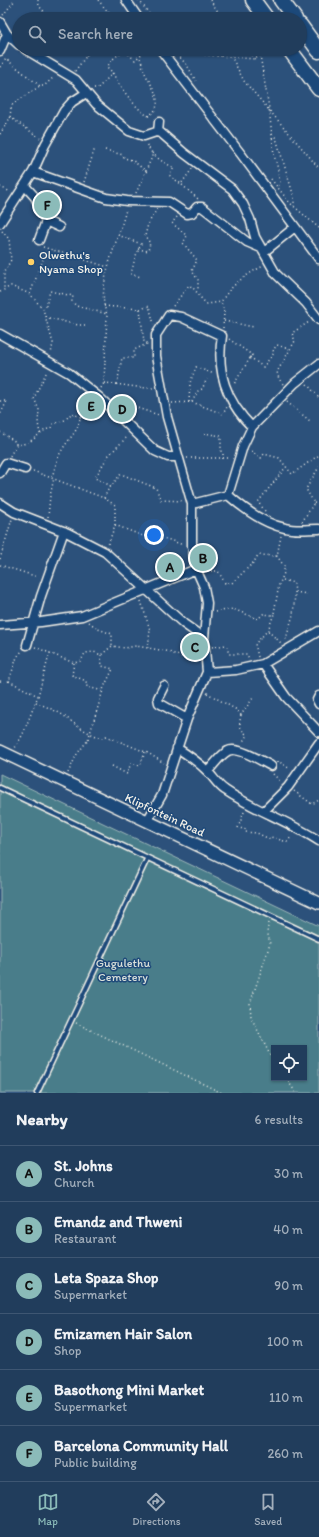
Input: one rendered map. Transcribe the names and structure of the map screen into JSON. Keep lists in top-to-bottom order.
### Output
{
  "streets": {
    "main road": ["Klipfontein Road"]
  },
  "parks": ["Gugulethu Cemetery"],
  "places": ["Olwethu's Nyama Shop"],
  "page": {
    "search": "Search here",
    "pins": [
      "F",
      "E",
      "D",
      "B",
      "A",
      "C"
    ],
    "heading": ["Nearby", "6 results"],
    "list": [
      {
        "mark": "A",
        "name": "St. Johns",
        "note": "Church",
        "value": "30 m"
      },
      {
        "mark": "B",
        "name": "Emandz and Thweni",
        "note": "Restaurant",
        "value": "40 m"
      },
      {
        "mark": "C",
        "name": "Leta Spaza Shop",
        "note": "Supermarket",
        "value": "90 m"
      },
      {
        "mark": "D",
        "name": "Emizamen Hair Salon",
        "note": "Shop",
        "value": "100 m"
      },
      {
        "mark": "E",
        "name": "Basothong Mini Market",
        "note": "Supermarket",
        "value": "110 m"
      },
      {
        "mark": "F",
        "name": "Barcelona Community Hall",
        "note": "Public building",
        "value": "260 m"
      }
    ],
    "nav": ["Map", "Directions", "Saved"]
  }
}
